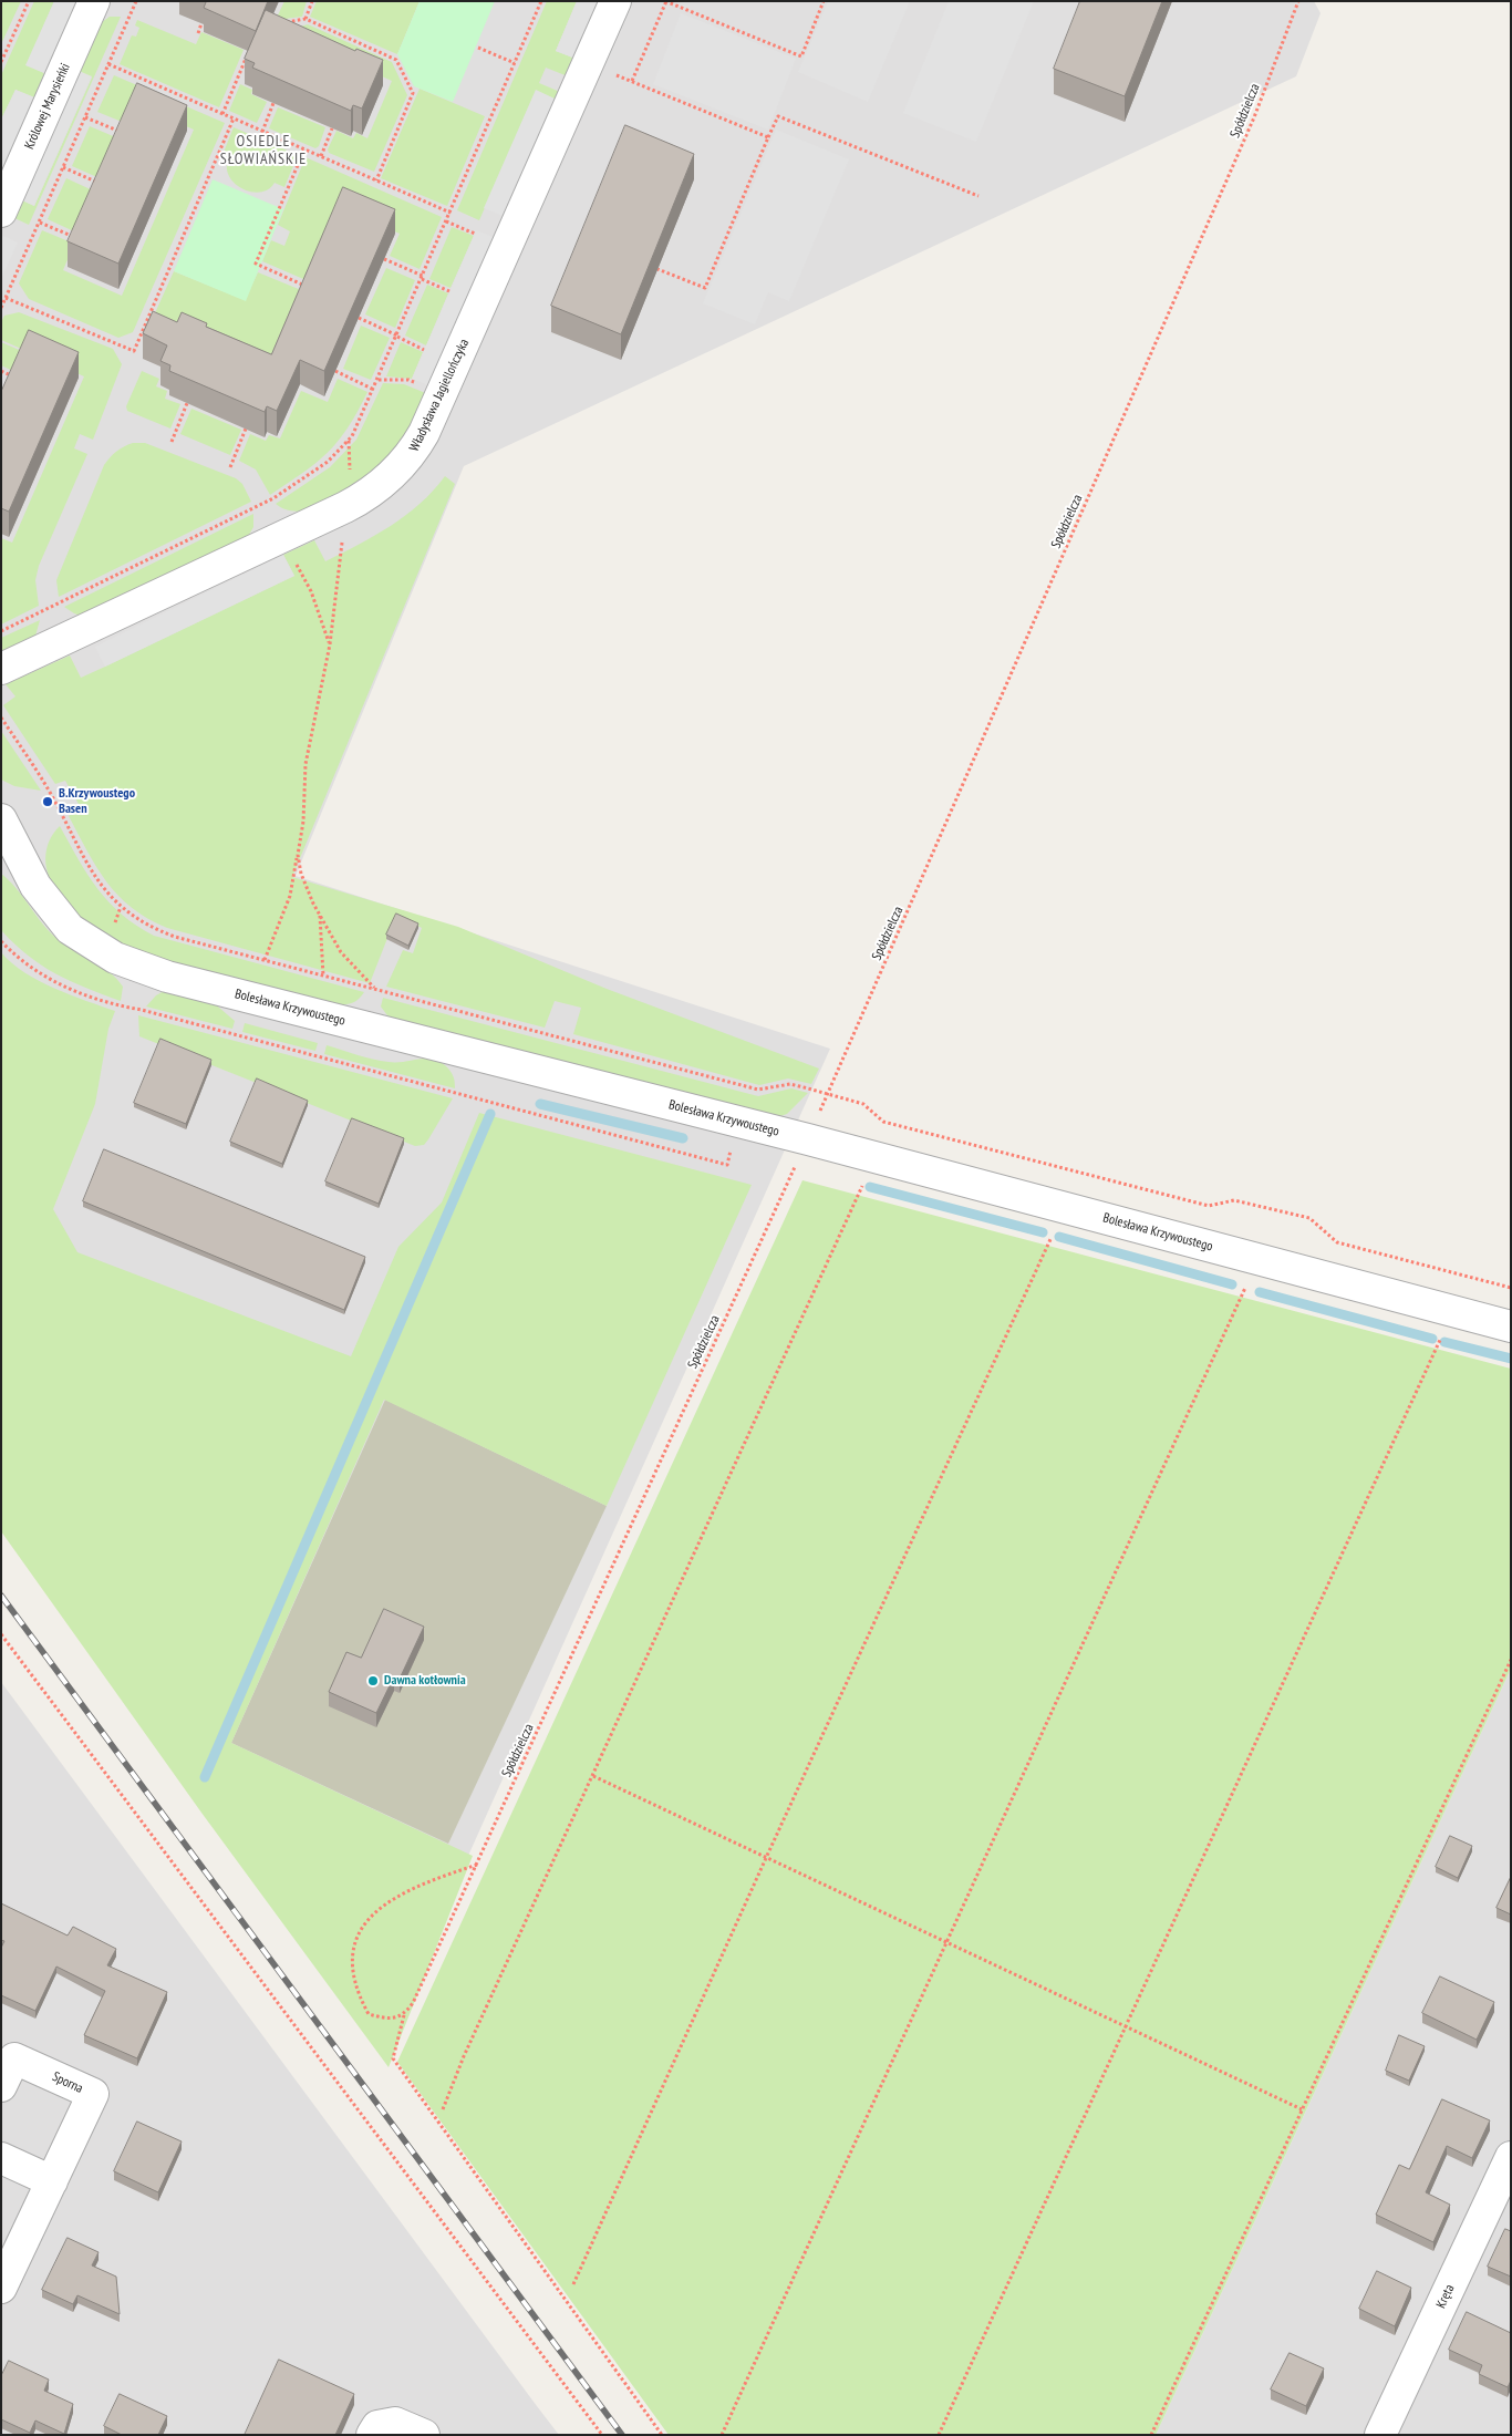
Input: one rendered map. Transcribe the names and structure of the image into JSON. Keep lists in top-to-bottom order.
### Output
{
  "streets": {
    "street": [
      "Królowej Marysieńki",
      "Władysława Jagiellończyka",
      "Bolesława Krzywoustego",
      "Sporna",
      "Kręta"
    ],
    "path": ["Spółdzielcza"]
  },
  "crossings": [
    ["Spółdzielcza", "Bolesława Krzywoustego"]
  ],
  "districts": ["OSIEDLE SŁOWIAŃSKIE"],
  "places": ["B.Krzywoustego Basen", "Dawna kotłownia"]
}
